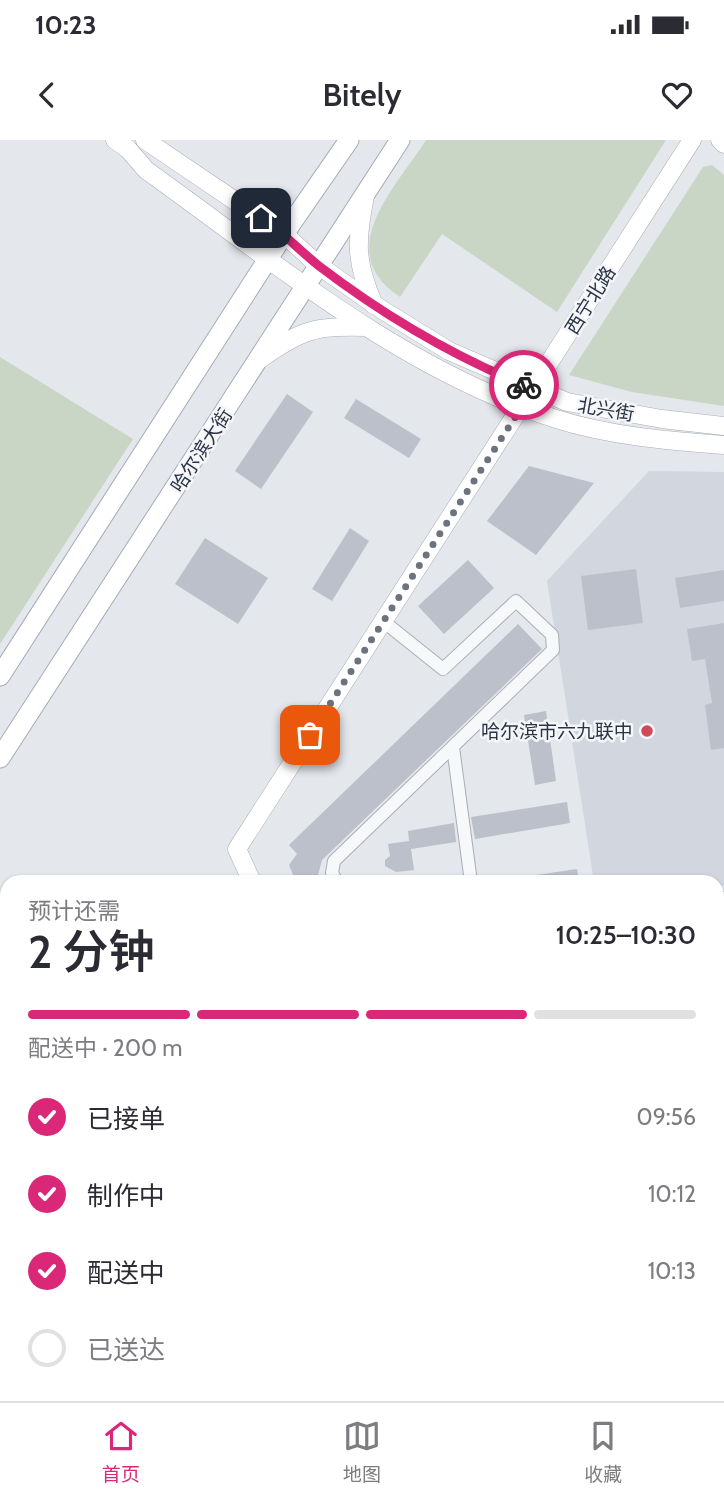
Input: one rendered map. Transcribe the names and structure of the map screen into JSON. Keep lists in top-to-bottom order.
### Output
{
  "streets": {
    "main road": ["西宁北路", "北兴街", "哈尔滨大街"]
  },
  "crossings": [
    ["西宁北路", "北兴街"],
    ["北兴街", "哈尔滨大街"]
  ],
  "places": ["哈尔滨市六九联中"],
  "page": {
    "status": "10:23",
    "header": "Bitely",
    "heading": ["2 分钟", "预计还需", "10:25–10:30"],
    "bar": "配送中 · 200 m",
    "list": [
      ["已接单", "09:56"],
      ["制作中", "10:12"],
      ["配送中", "10:13"],
      "已送达"
    ],
    "tabs": ["首页", "地图", "收藏"]
  }
}
